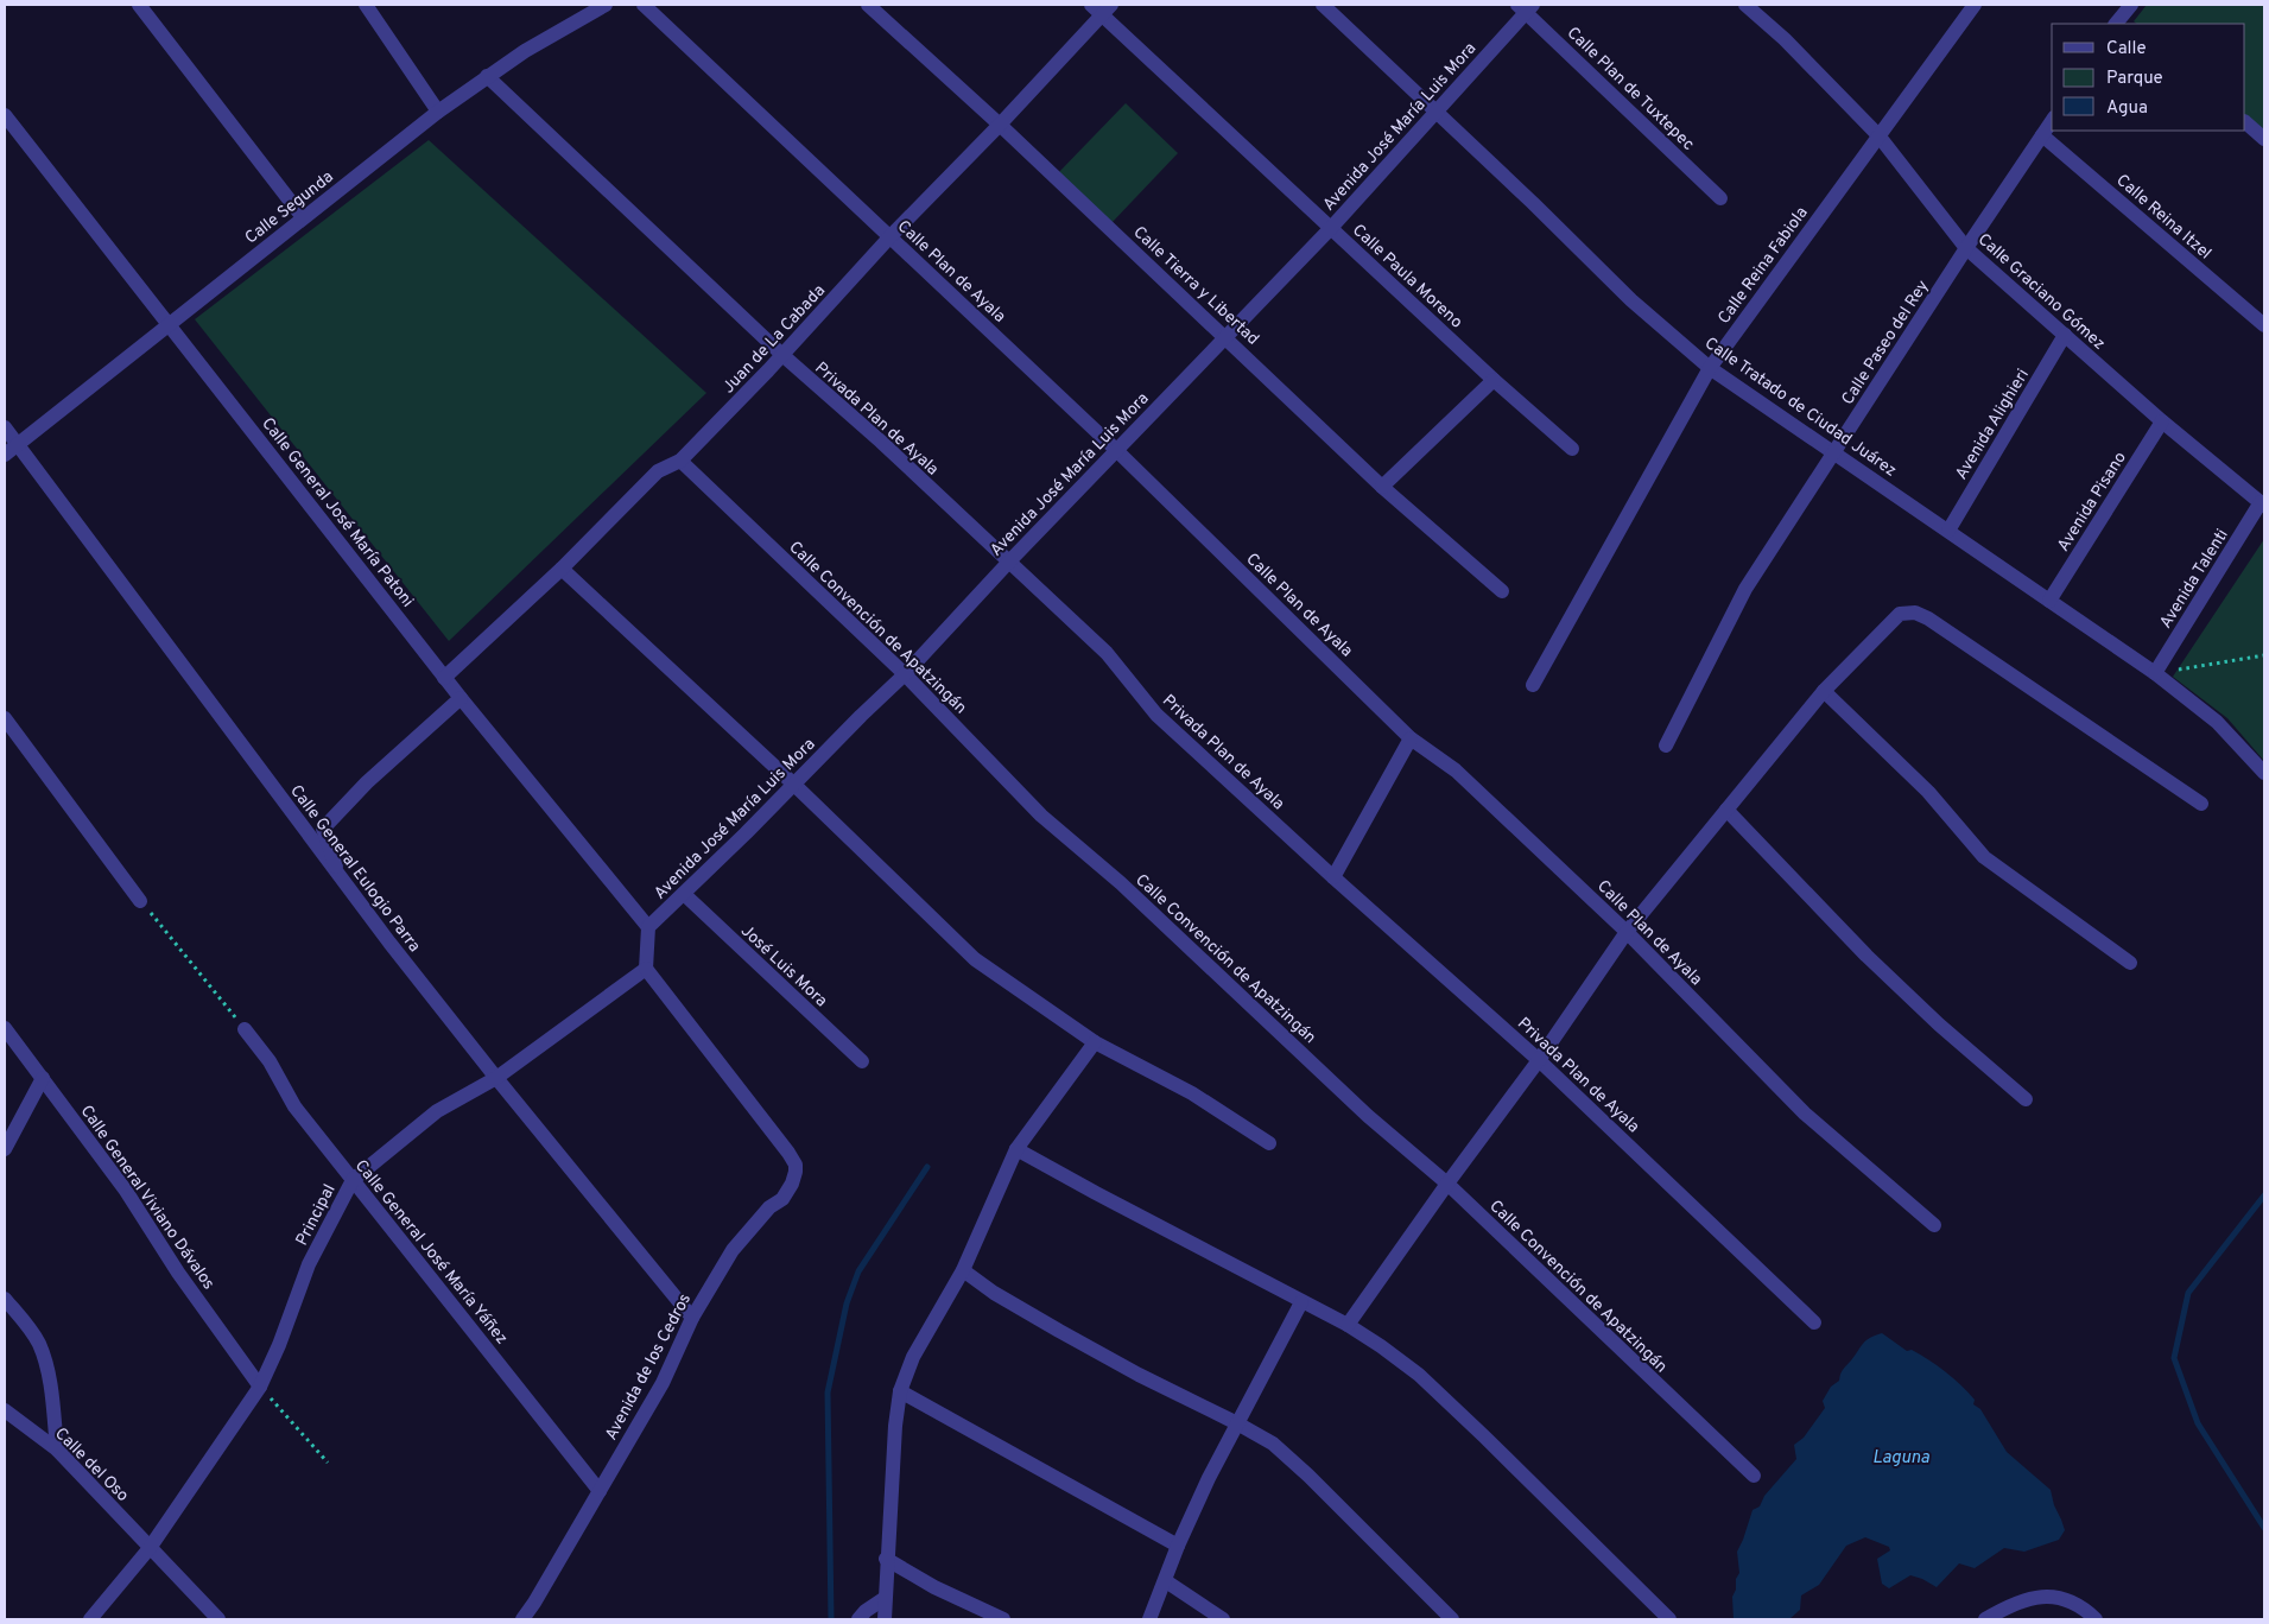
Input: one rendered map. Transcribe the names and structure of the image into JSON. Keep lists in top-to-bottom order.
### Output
{
  "streets": {
    "street": [
      "Calle Plan de Tuxtepec",
      "Avenida José María Luis Mora",
      "Calle Segunda",
      "Calle Reina Itzel",
      "Calle Reina Fabiola",
      "Calle Plan de Ayala",
      "Calle Paula Moreno",
      "Calle Tierra y Libertad",
      "Calle Graciano Gómez",
      "Juan de La Cabada",
      "Calle Paseo del Rey",
      "Calle Tratado de Ciudad Juárez",
      "Privada Plan de Ayala",
      "Avenida Alighieri",
      "Avenida Pisano",
      "Calle General José María Patoni",
      "Avenida Talenti",
      "Calle Convención de Apatzingán",
      "Calle General Eulogio Parra",
      "José Luis Mora",
      "Calle General Viviano Dávalos",
      "Principal",
      "Calle General José María Yáñez",
      "Avenida de los Cedros",
      "Calle del Oso"
    ]
  },
  "crossings": [
    ["Calle Plan de Tuxtepec", "Avenida José María Luis Mora"],
    ["Avenida José María Luis Mora", "Calle Plan de Ayala"],
    ["Avenida José María Luis Mora", "Calle Paula Moreno"],
    ["Avenida José María Luis Mora", "Calle Tierra y Libertad"],
    ["Avenida José María Luis Mora", "Calle Tratado de Ciudad Juárez"],
    ["Avenida José María Luis Mora", "Privada Plan de Ayala"],
    ["Avenida José María Luis Mora", "Calle General José María Patoni"],
    ["Avenida José María Luis Mora", "Calle Convención de Apatzingán"],
    ["Avenida José María Luis Mora", "José Luis Mora"],
    ["Calle Segunda", "Privada Plan de Ayala"],
    ["Calle Segunda", "Calle General José María Patoni"],
    ["Calle Segunda", "Calle General Eulogio Parra"],
    ["Calle Reina Itzel", "Calle Paseo del Rey"],
    ["Calle Reina Fabiola", "Calle Graciano Gómez"],
    ["Calle Reina Fabiola", "Calle Tratado de Ciudad Juárez"],
    ["Calle Plan de Ayala", "Juan de La Cabada"],
    ["Calle Paula Moreno", "Juan de La Cabada"],
    ["Calle Tierra y Libertad", "Juan de La Cabada"],
    ["Calle Graciano Gómez", "Calle Paseo del Rey"],
    ["Calle Graciano Gómez", "Avenida Alighieri"],
    ["Calle Graciano Gómez", "Avenida Pisano"],
    ["Calle Graciano Gómez", "Avenida Talenti"],
    ["Juan de La Cabada", "Privada Plan de Ayala"],
    ["Juan de La Cabada", "Calle General José María Patoni"],
    ["Juan de La Cabada", "Calle Convención de Apatzingán"],
    ["Calle Paseo del Rey", "Calle Tratado de Ciudad Juárez"],
    ["Calle Tratado de Ciudad Juárez", "Avenida Alighieri"],
    ["Calle Tratado de Ciudad Juárez", "Avenida Pisano"],
    ["Calle Tratado de Ciudad Juárez", "Avenida Talenti"],
    ["Calle General Eulogio Parra", "Principal"],
    ["Calle General Eulogio Parra", "Avenida de los Cedros"],
    ["Calle General Viviano Dávalos", "Principal"],
    ["Principal", "Calle General José María Yáñez"],
    ["Principal", "Avenida de los Cedros"],
    ["Principal", "Calle del Oso"],
    ["Calle General José María Yáñez", "Avenida de los Cedros"]
  ],
  "water": ["Laguna"],
  "legend": ["Calle", "Parque", "Agua"]
}
